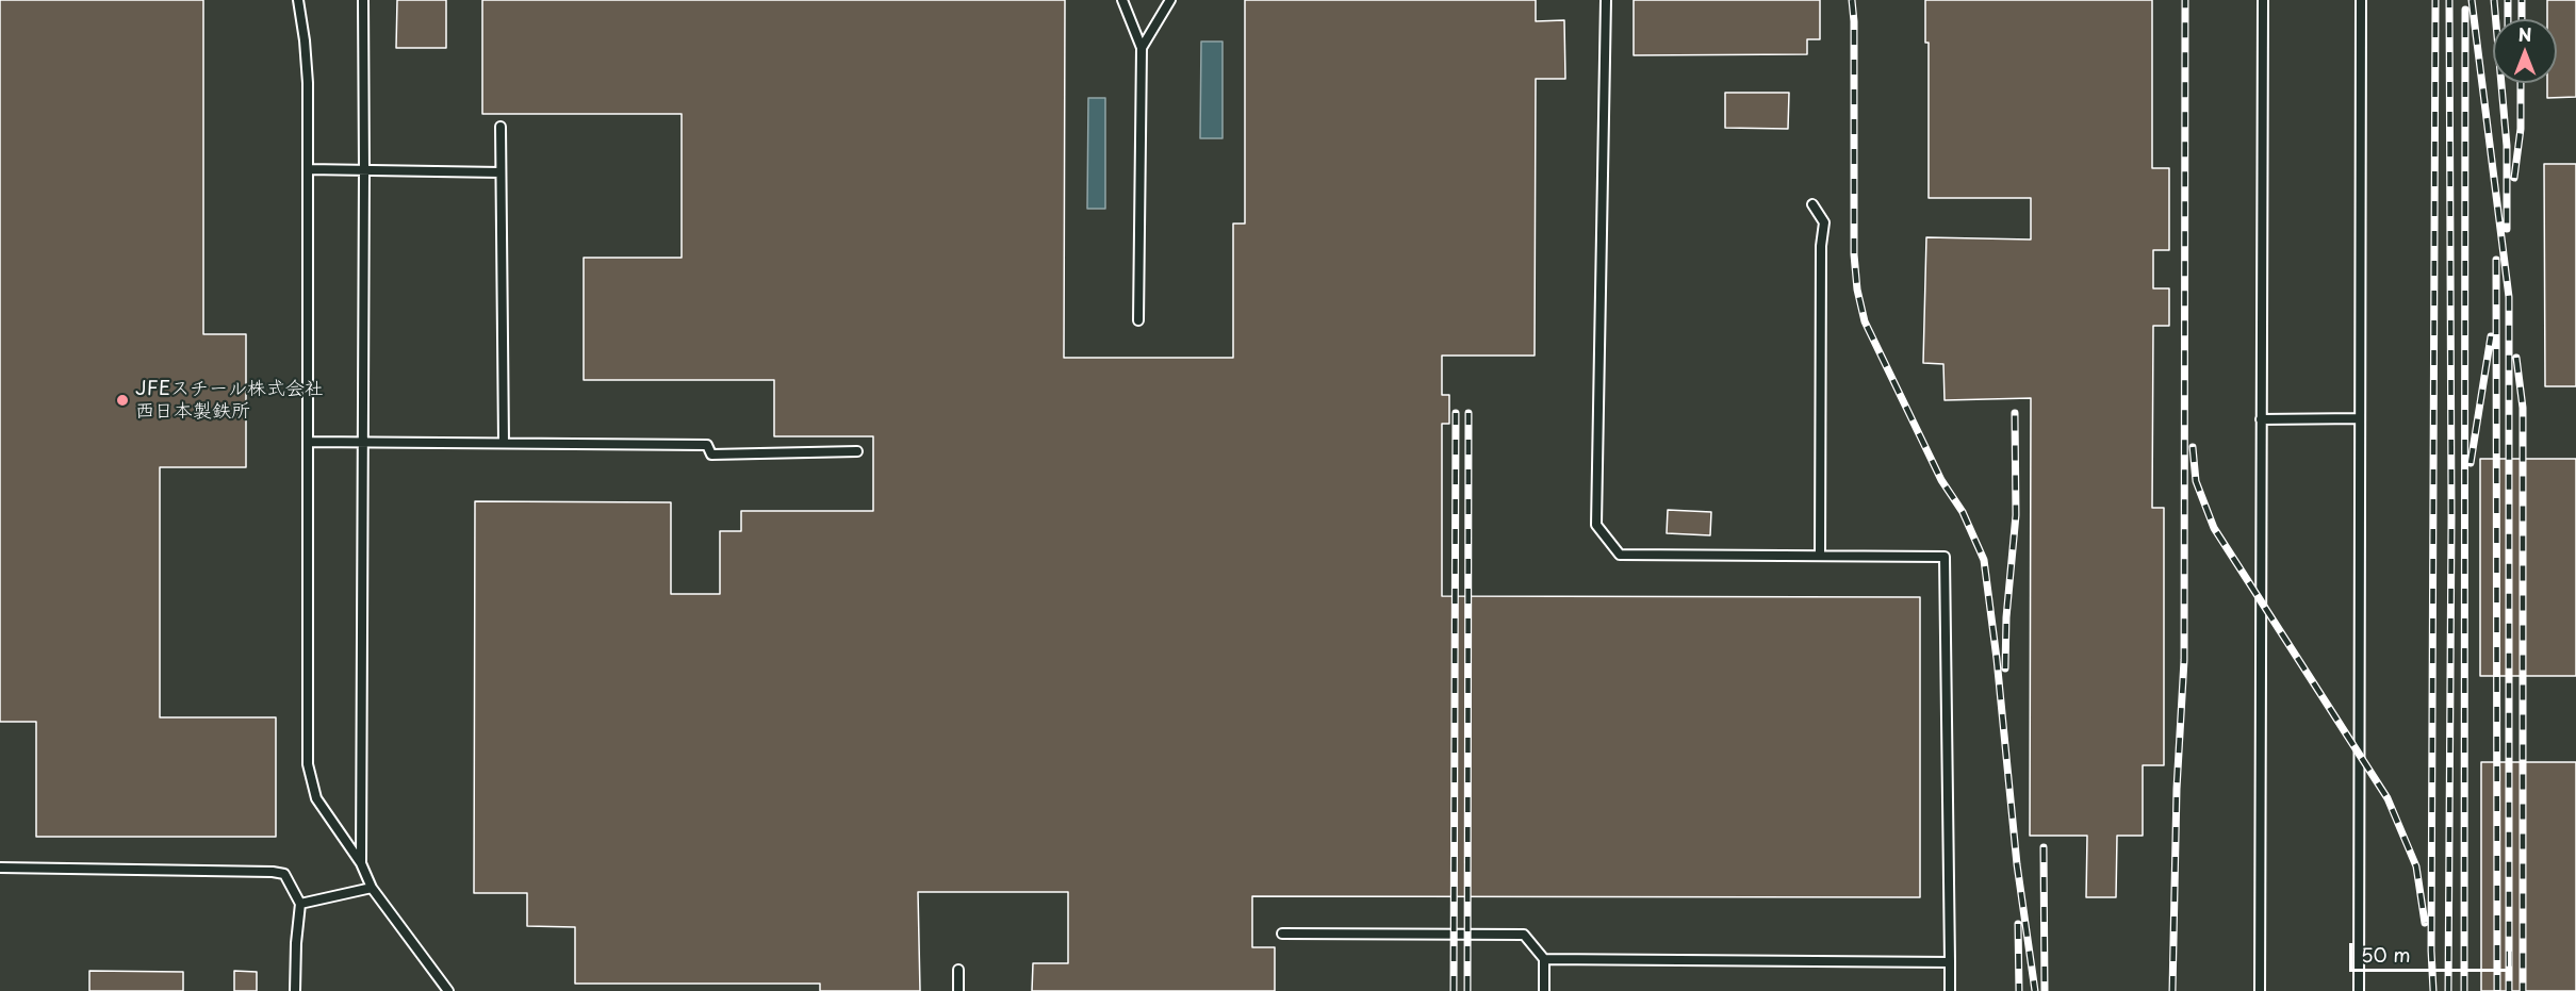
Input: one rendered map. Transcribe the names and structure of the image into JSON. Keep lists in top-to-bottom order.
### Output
{
  "places": ["JFEスチール株式会社 西日本製鉄所"],
  "scale_bar": "50 m",
  "north": "top"
}
